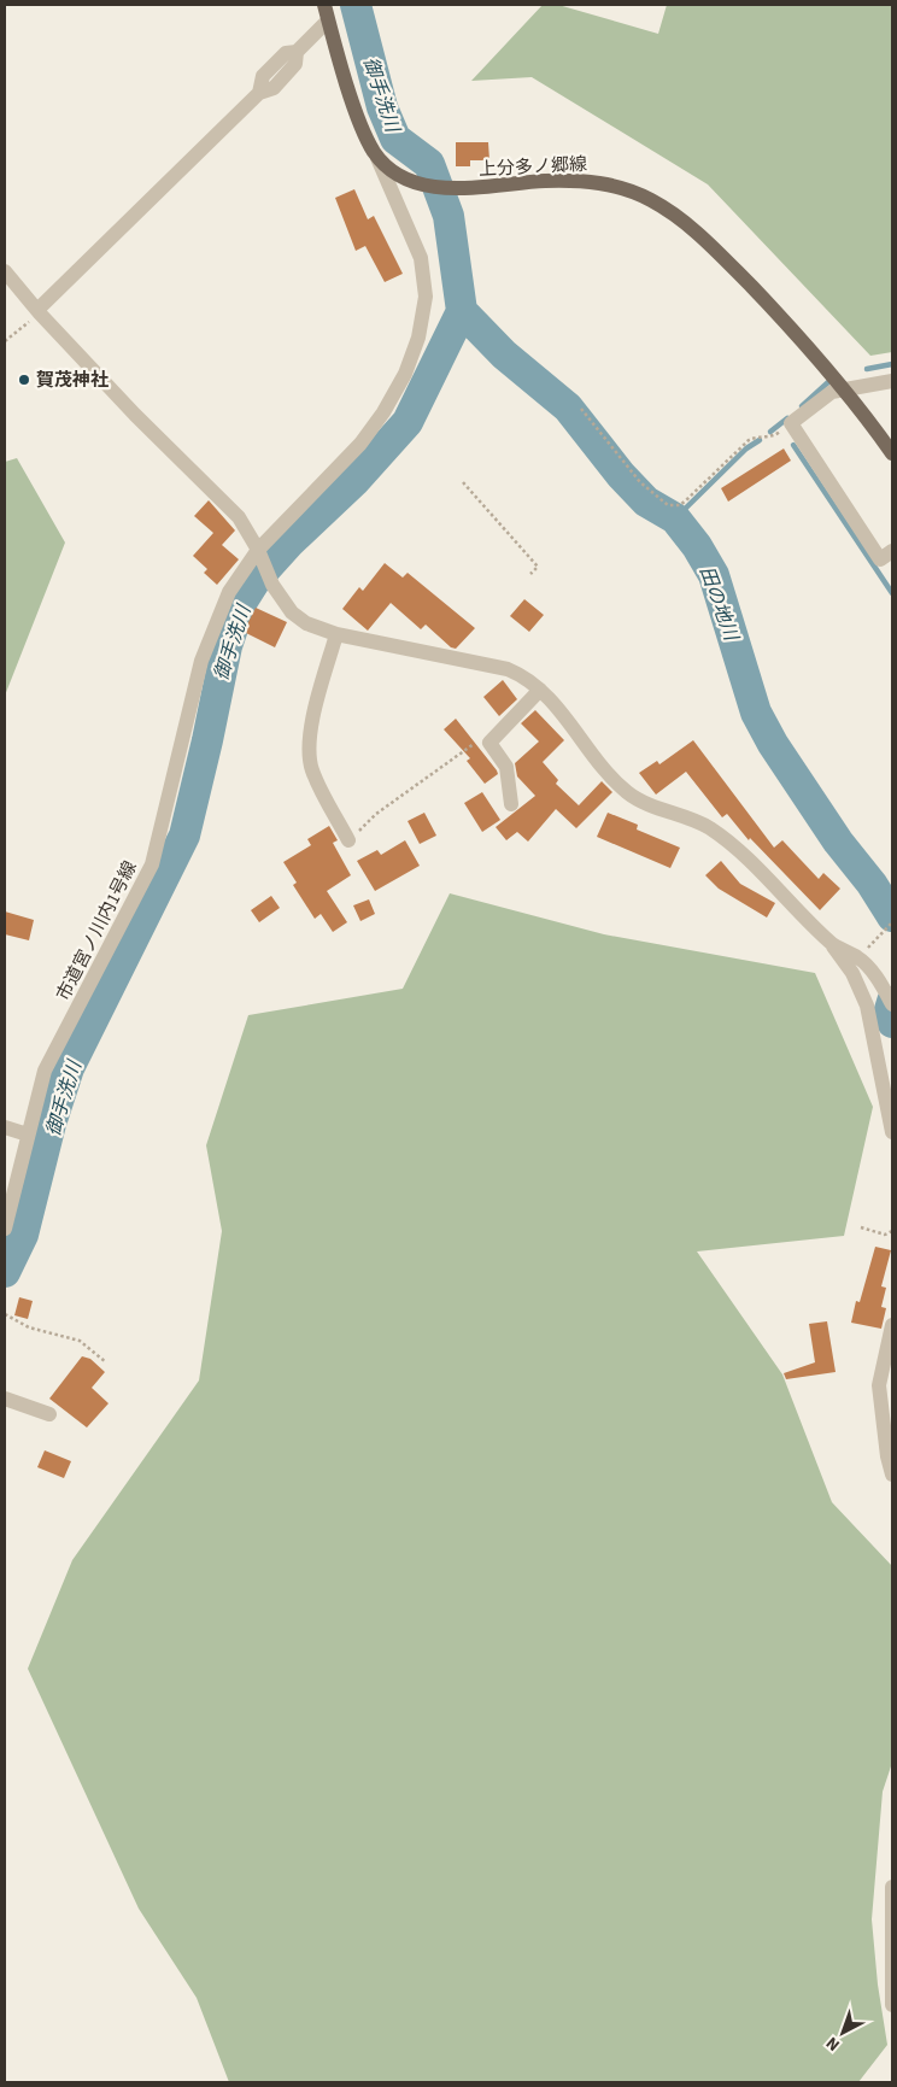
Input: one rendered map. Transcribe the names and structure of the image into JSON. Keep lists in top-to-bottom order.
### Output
{
  "streets": {
    "main road": ["上分多ノ郷線"],
    "street": ["市道宮ノ川内1号線"]
  },
  "crossings": [
    ["上分多ノ郷線", "市道宮ノ川内1号線"]
  ],
  "water": ["御手洗川", "田の地川"],
  "places": ["賀茂神社"],
  "north": "bottom left"
}
